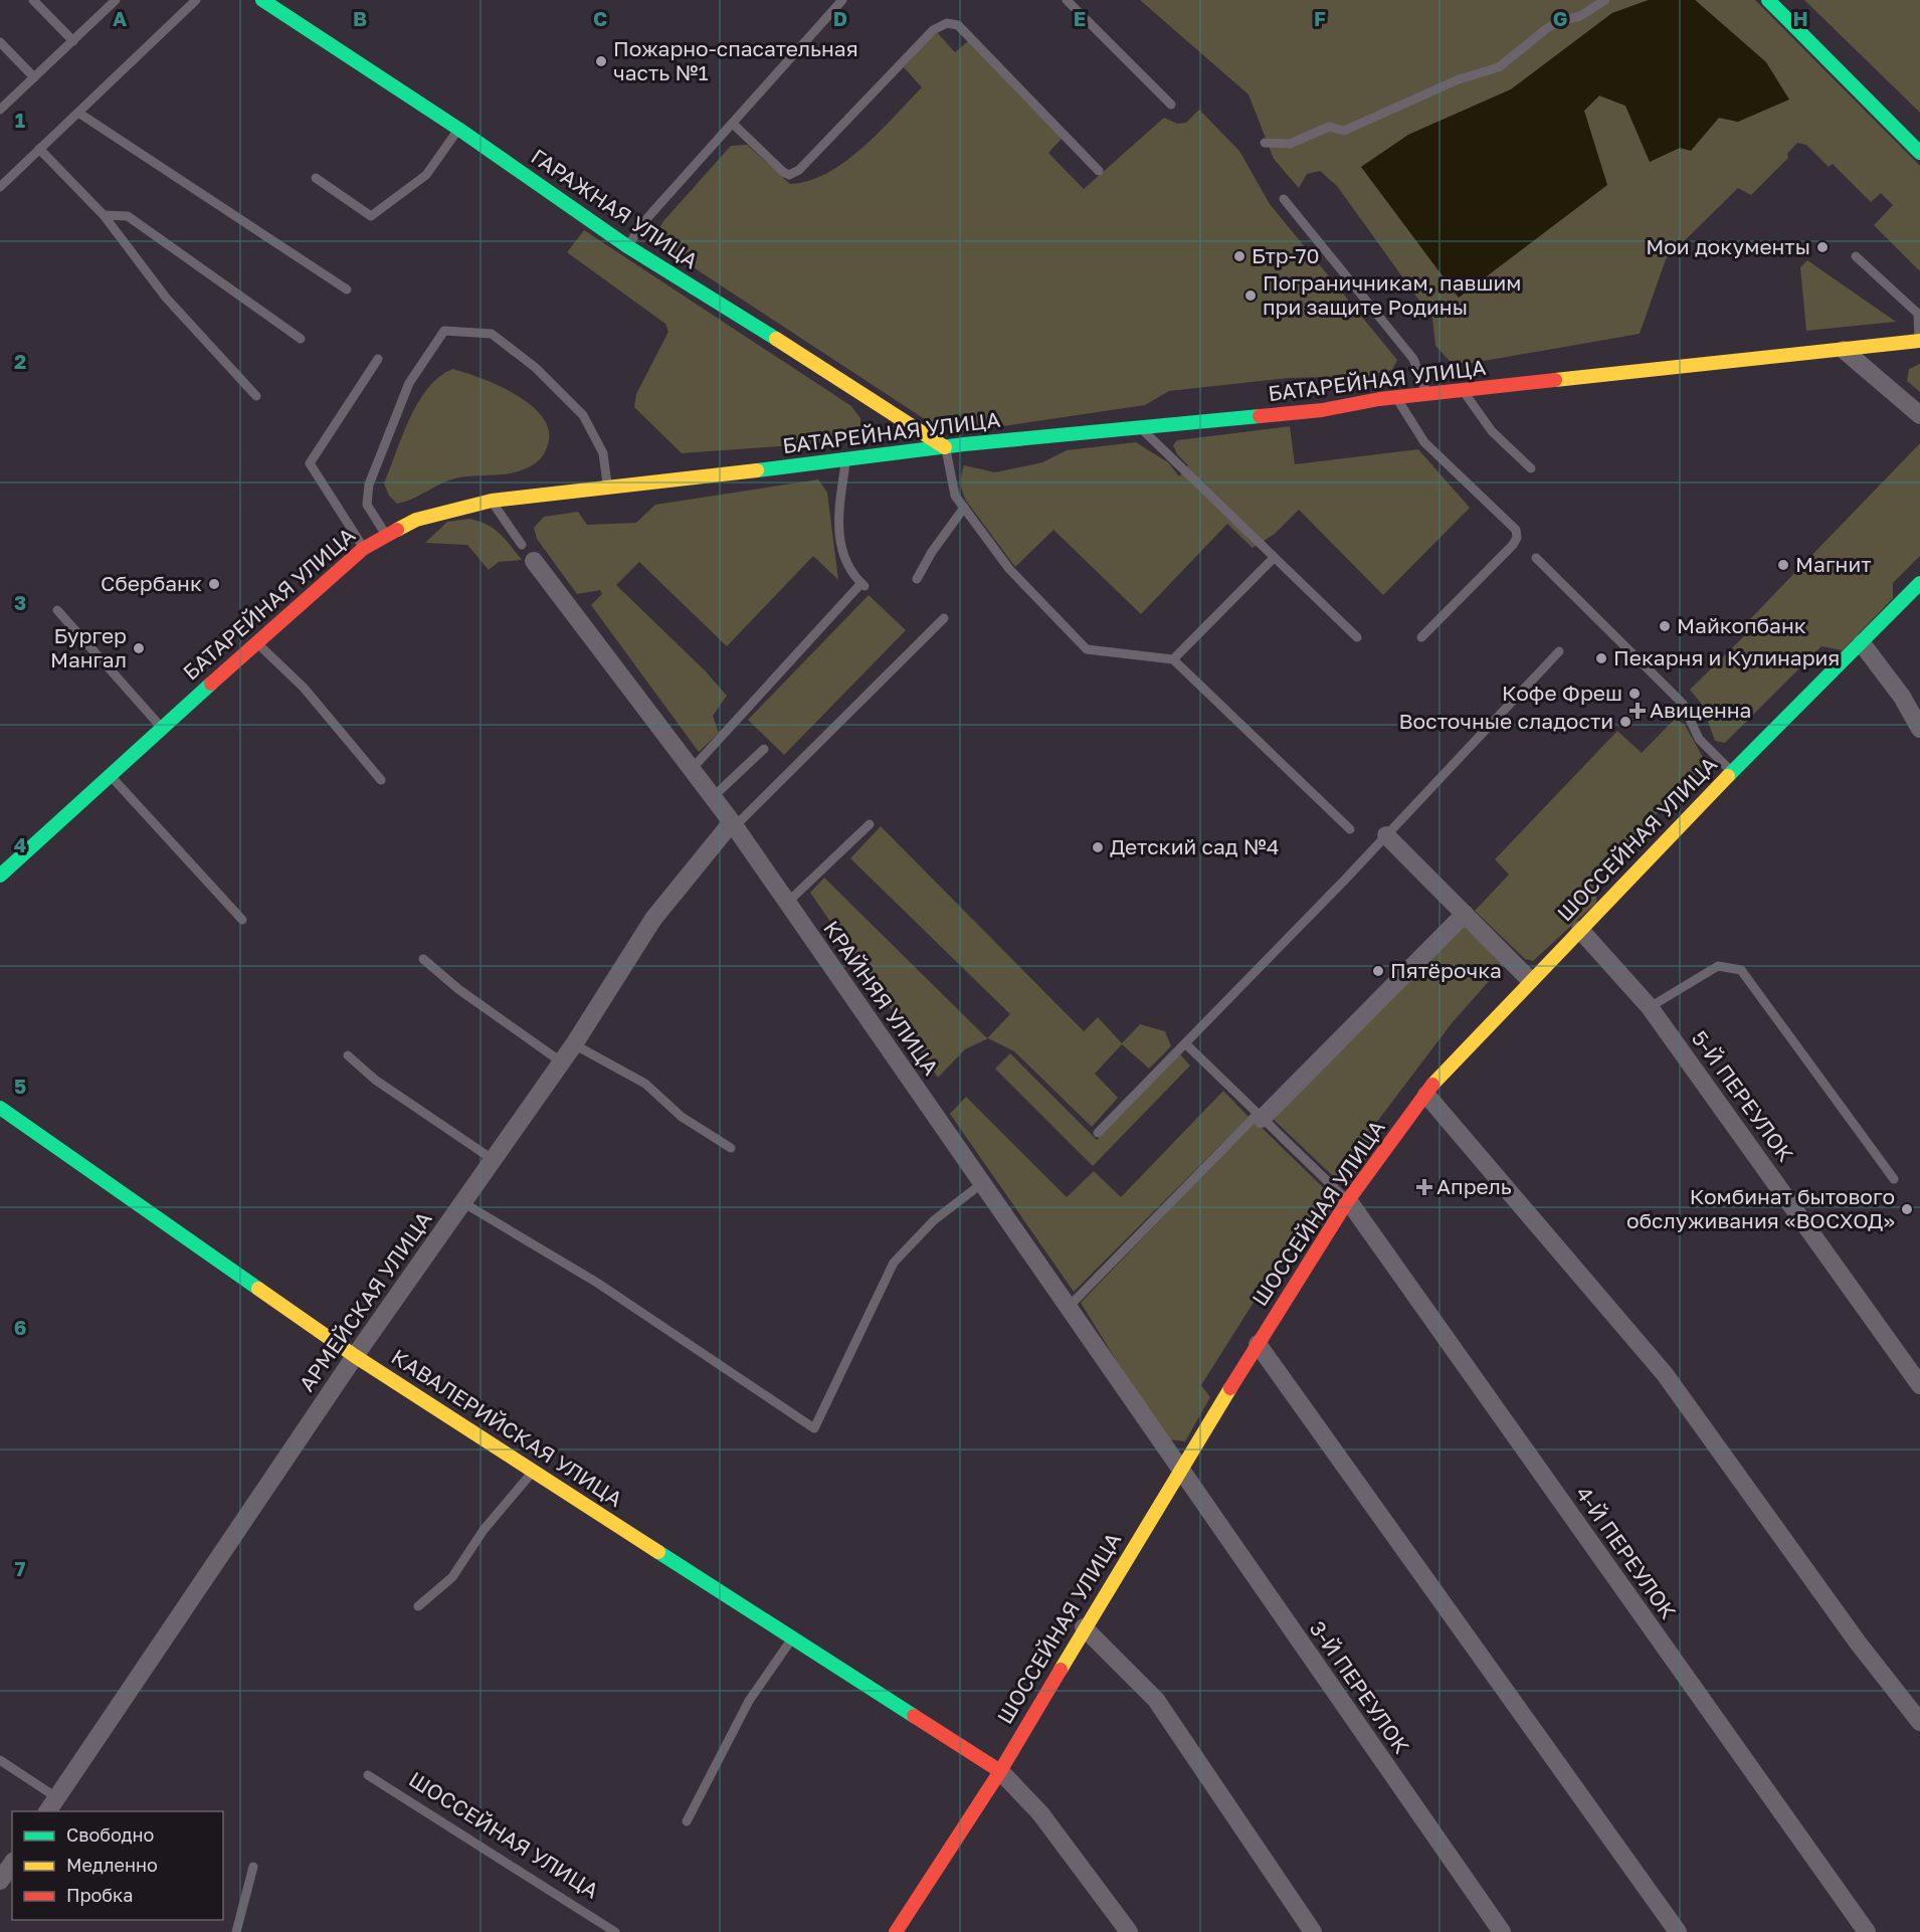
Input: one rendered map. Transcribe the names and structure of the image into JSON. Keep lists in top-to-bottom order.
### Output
{
  "streets": {
    "main road": [
      "ГАРАЖНАЯ УЛИЦА",
      "БАТАРЕЙНАЯ УЛИЦА",
      "ШОССЕЙНАЯ УЛИЦА",
      "КАВАЛЕРИЙСКАЯ УЛИЦА"
    ],
    "street": [
      "КРАЙНЯЯ УЛИЦА",
      "5-Й ПЕРЕУЛОК",
      "АРМЕЙСКАЯ УЛИЦА",
      "4-Й ПЕРЕУЛОК",
      "3-Й ПЕРЕУЛОК"
    ]
  },
  "crossings": [
    ["ГАРАЖНАЯ УЛИЦА", "БАТАРЕЙНАЯ УЛИЦА"],
    ["ШОССЕЙНАЯ УЛИЦА", "КРАЙНЯЯ УЛИЦА"],
    ["ШОССЕЙНАЯ УЛИЦА", "5-Й ПЕРЕУЛОК"],
    ["ШОССЕЙНАЯ УЛИЦА", "КАВАЛЕРИЙСКАЯ УЛИЦА"],
    ["ШОССЕЙНАЯ УЛИЦА", "4-Й ПЕРЕУЛОК"],
    ["ШОССЕЙНАЯ УЛИЦА", "3-Й ПЕРЕУЛОК"],
    ["КРАЙНЯЯ УЛИЦА", "АРМЕЙСКАЯ УЛИЦА"],
    ["КРАЙНЯЯ УЛИЦА", "3-Й ПЕРЕУЛОК"],
    ["АРМЕЙСКАЯ УЛИЦА", "КАВАЛЕРИЙСКАЯ УЛИЦА"]
  ],
  "places": {
    "other": [
      "Пожарно-спасательная часть №1",
      "Мои документы",
      "Бтр-70",
      "Пограничникам, павшим при защите Родины",
      "Магнит",
      "Сбербанк",
      "Майкопбанк",
      "Бургер Мангал",
      "Пекарня и Кулинария",
      "Кофе Фреш",
      "Восточные сладости",
      "Детский сад №4",
      "Пятёрочка",
      "Комбинат бытового обслуживания «ВОСХОД»"
    ],
    "health": ["Авиценна", "Апрель"]
  },
  "legend": ["Свободно", "Медленно", "Пробка"],
  "grid": {
    "columns": [
      "A",
      "B",
      "C",
      "D",
      "E",
      "F",
      "G",
      "H"
    ],
    "rows": [
      "1",
      "2",
      "3",
      "4",
      "5",
      "6",
      "7"
    ]
  }
}
